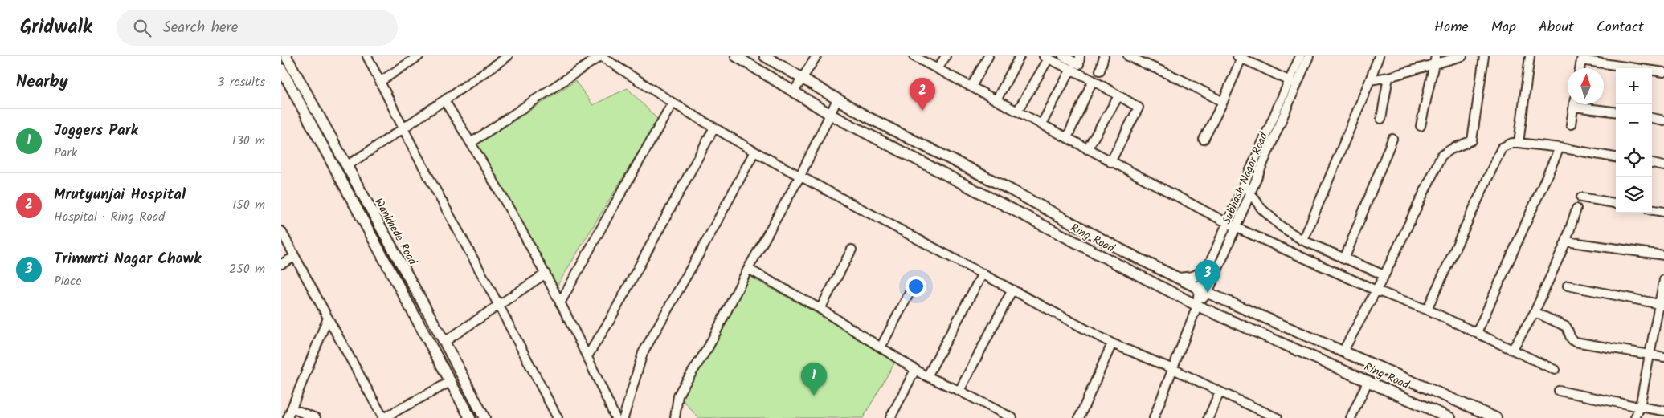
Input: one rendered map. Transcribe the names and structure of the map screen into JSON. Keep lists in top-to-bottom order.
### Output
{
  "streets": {
    "main road": ["Wankhede Road", "Ring Road"],
    "street": ["Subhash Nagar Road"]
  },
  "north": "top",
  "page": {
    "header": "Gridwalk",
    "search": "Search here",
    "nav": [
      "Home",
      "Map",
      "About",
      "Contact"
    ],
    "heading": ["Nearby", "3 results"],
    "map_buttons": ["+", "−"],
    "pins": ["2", "3", "1"],
    "list": [
      {
        "mark": "1",
        "name": "Joggers Park",
        "note": "Park",
        "value": "130 m"
      },
      {
        "mark": "2",
        "name": "Mrutyunjai Hospital",
        "note": "Hospital · Ring Road",
        "value": "150 m"
      },
      {
        "mark": "3",
        "name": "Trimurti Nagar Chowk",
        "note": "Place",
        "value": "250 m"
      }
    ]
  }
}
